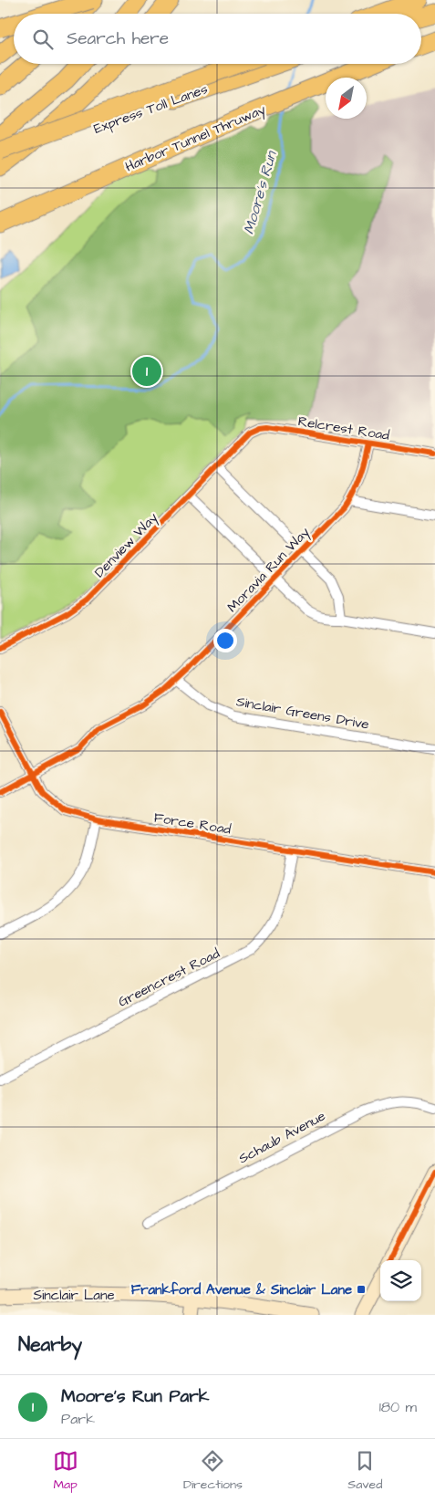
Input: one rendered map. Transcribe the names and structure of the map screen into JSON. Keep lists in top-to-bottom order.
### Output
{
  "streets": {
    "highway": ["Express Toll Lanes", "Harbor Tunnel Thruway"],
    "street": [
      "Relcrest Road",
      "Denview Way",
      "Moravia Run Way",
      "Sinclair Greens Drive",
      "Force Road",
      "Greencrest Road",
      "Schaub Avenue",
      "Sinclair Lane"
    ]
  },
  "crossings": [
    ["Relcrest Road", "Denview Way"],
    ["Relcrest Road", "Moravia Run Way"],
    ["Moravia Run Way", "Sinclair Greens Drive"],
    ["Moravia Run Way", "Force Road"],
    ["Force Road", "Greencrest Road"]
  ],
  "water": ["Moore's Run"],
  "places": {
    "transit": ["Frankford Avenue & Sinclair Lane"]
  },
  "north": "bottom left",
  "page": {
    "search": "Search here",
    "pins": "1",
    "heading": "Nearby",
    "list": [
      {
        "mark": "1",
        "name": "Moore's Run Park",
        "note": "Park",
        "value": "180 m"
      }
    ],
    "nav": ["Map", "Directions", "Saved"]
  }
}
